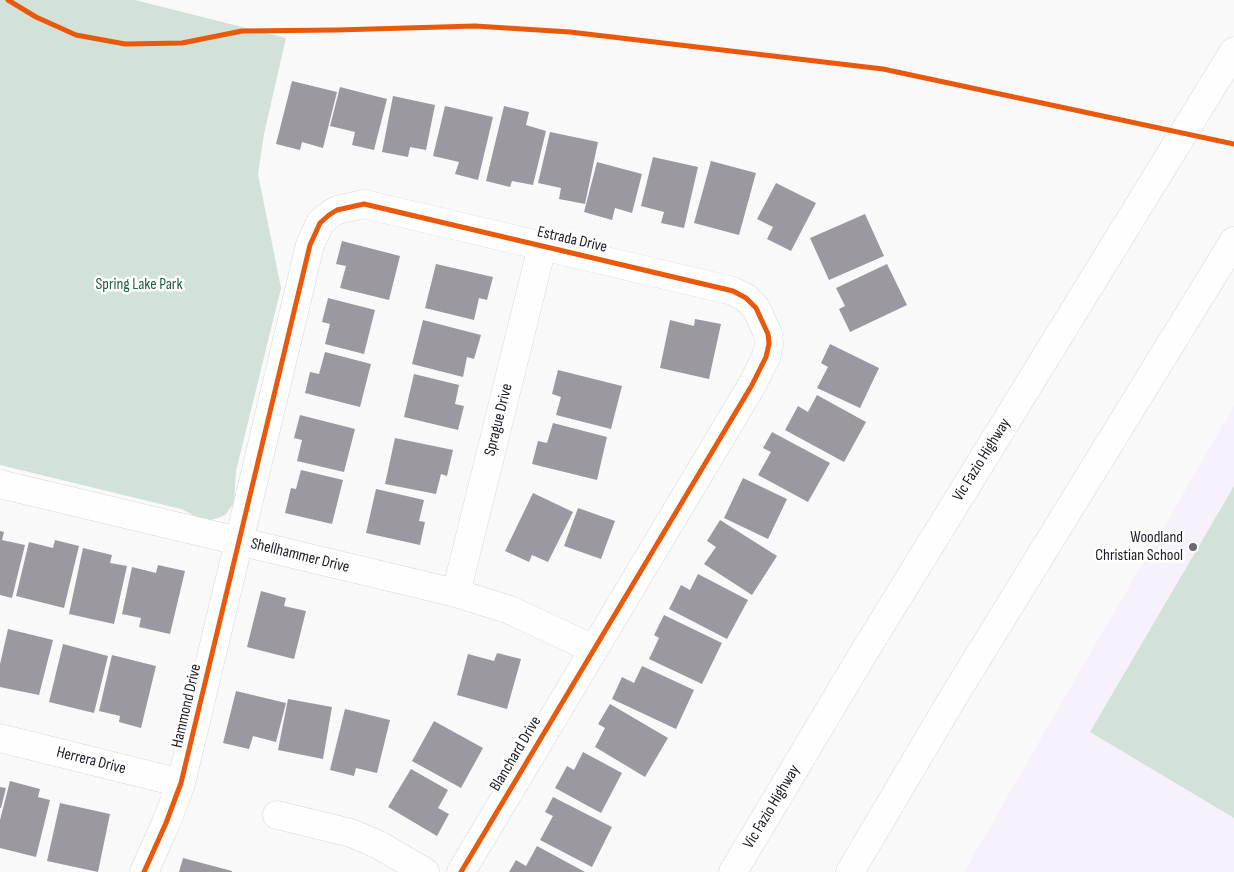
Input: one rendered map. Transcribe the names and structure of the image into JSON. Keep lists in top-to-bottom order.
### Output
{
  "streets": {
    "main road": [
      "Estrada Drive",
      "Sprague Drive",
      "Vic Fazio Highway",
      "Shellhammer Drive",
      "Hammond Drive",
      "Blanchard Drive",
      "Herrera Drive"
    ]
  },
  "crossings": [
    ["Estrada Drive", "Sprague Drive"],
    ["Estrada Drive", "Shellhammer Drive"],
    ["Estrada Drive", "Hammond Drive"],
    ["Estrada Drive", "Blanchard Drive"],
    ["Sprague Drive", "Shellhammer Drive"],
    ["Shellhammer Drive", "Hammond Drive"],
    ["Shellhammer Drive", "Blanchard Drive"],
    ["Hammond Drive", "Herrera Drive"]
  ],
  "parks": ["Spring Lake Park"],
  "places": ["Woodland Christian School"]
}
